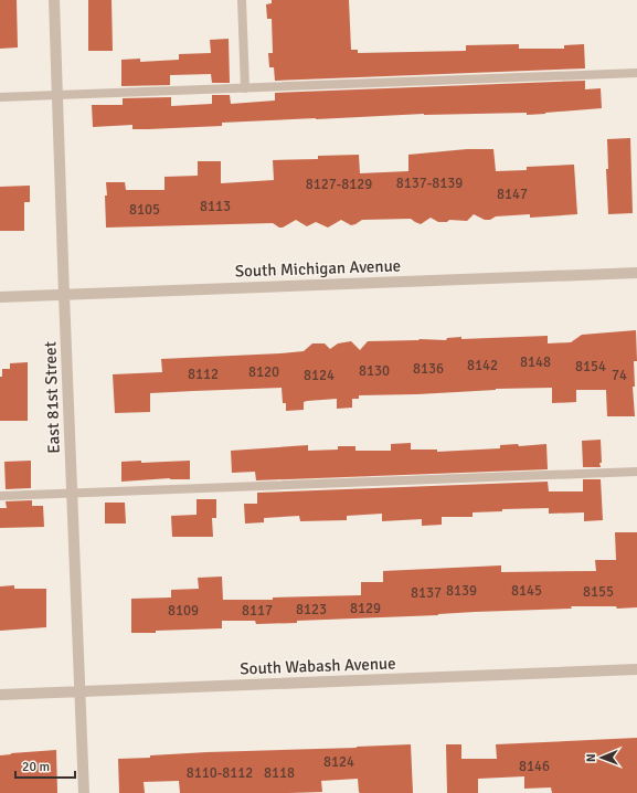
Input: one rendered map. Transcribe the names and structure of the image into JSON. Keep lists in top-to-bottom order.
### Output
{
  "streets": {
    "street": ["South Michigan Avenue", "East 81st Street", "South Wabash Avenue"]
  },
  "crossings": [
    ["South Michigan Avenue", "East 81st Street"],
    ["East 81st Street", "South Wabash Avenue"]
  ],
  "house_numbers": [
    "8137-8139",
    "8127-8129",
    "8147",
    "8113",
    "8105",
    "8148",
    "8142",
    "8154",
    "8136",
    "8130",
    "8120",
    "8112",
    "8124",
    "74",
    "8139",
    "8145",
    "8155",
    "8137",
    "8129",
    "8123",
    "8109",
    "8117",
    "8124",
    "8146",
    "8110-8112",
    "8118"
  ],
  "scale_bar": "20 m",
  "north": "left"
}
